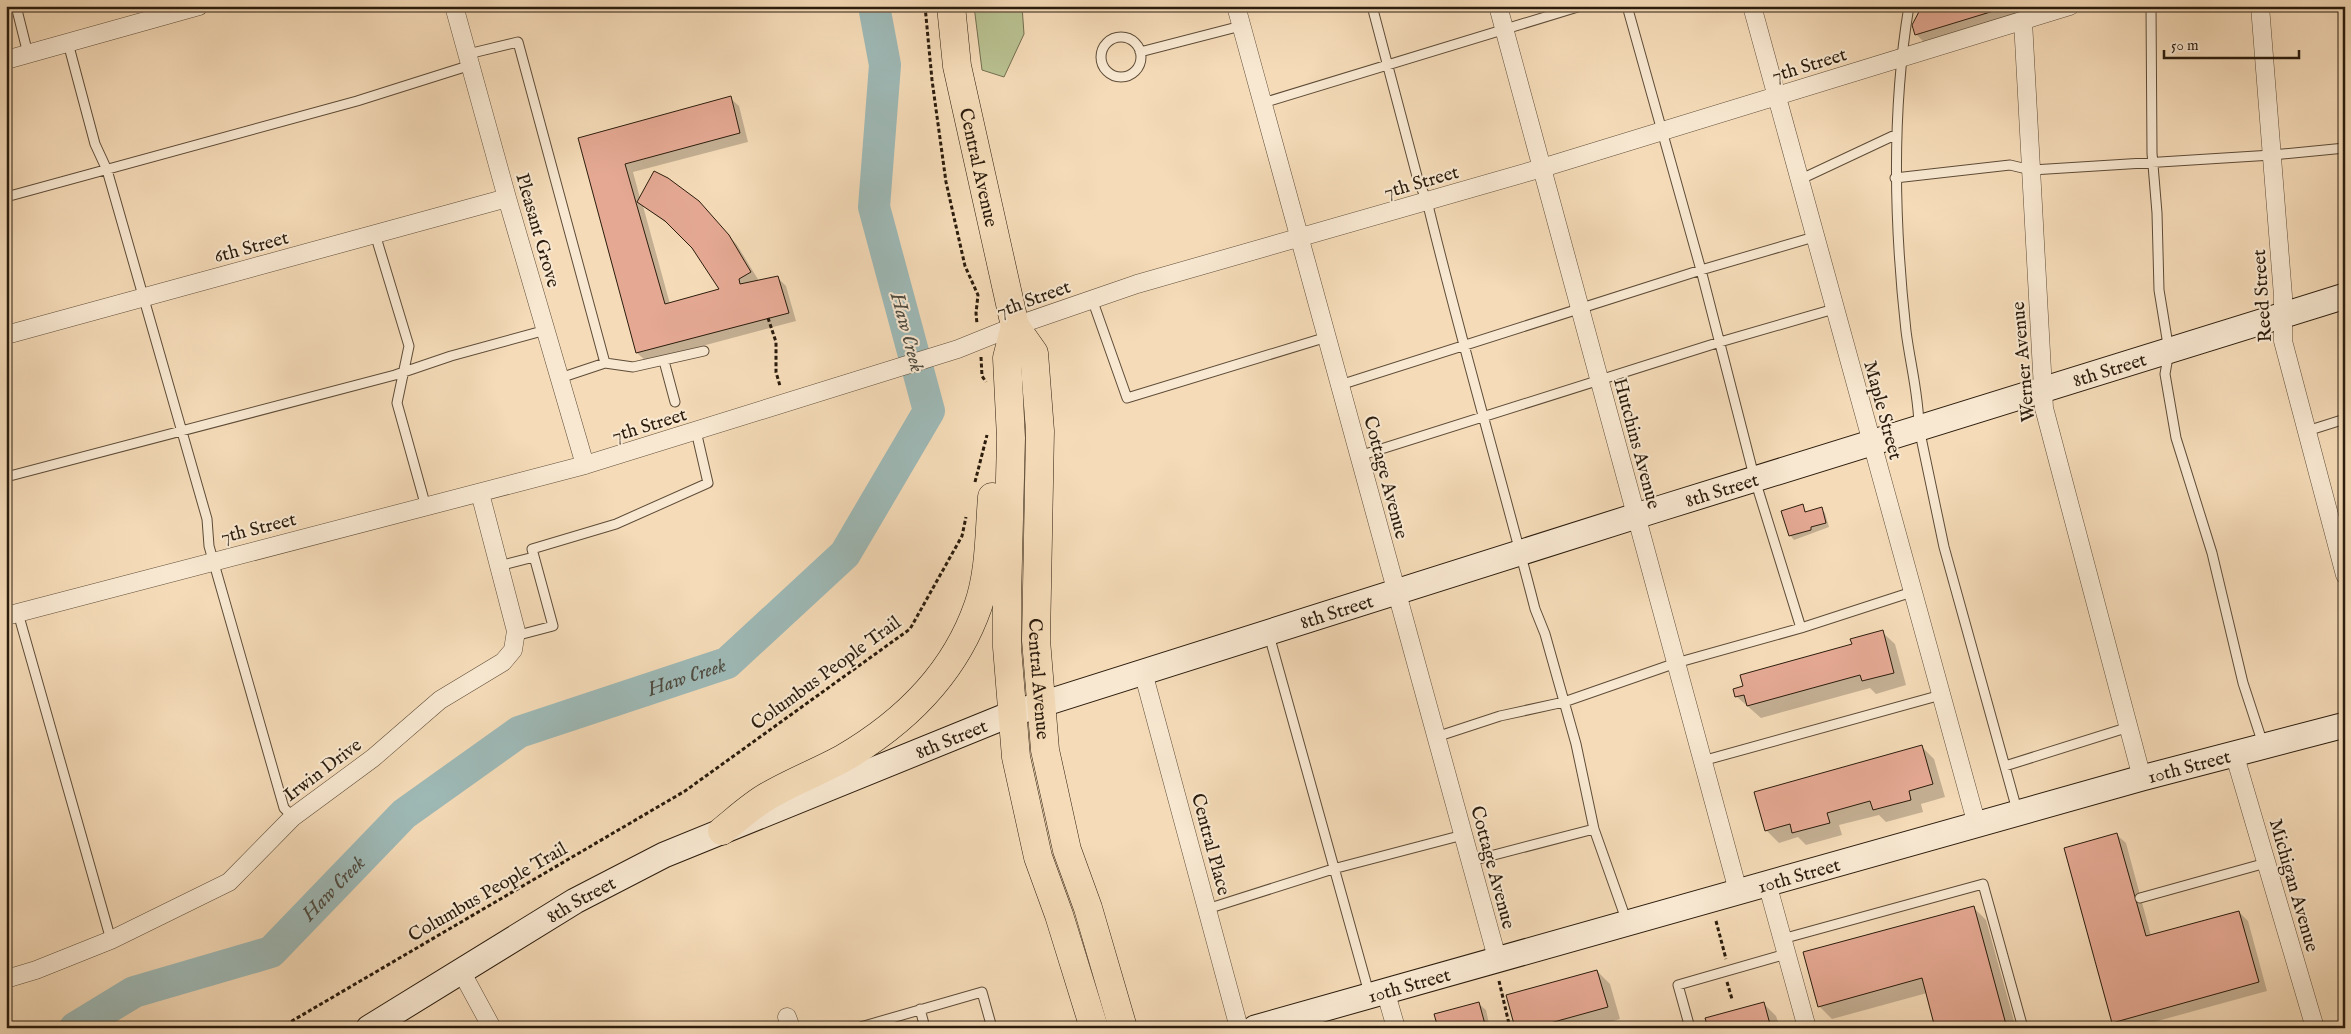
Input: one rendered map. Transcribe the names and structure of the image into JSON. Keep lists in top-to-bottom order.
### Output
{
  "streets": {
    "main road": ["Central Avenue"],
    "street": [
      "7th Street",
      "Pleasant Grove",
      "6th Street",
      "Reed Street",
      "Werner Avenue",
      "8th Street",
      "Maple Street",
      "Hutchins Avenue",
      "Cottage Avenue",
      "10th Street",
      "Irwin Drive",
      "Central Place",
      "Michigan Avenue"
    ],
    "path": ["Columbus People Trail"]
  },
  "crossings": [
    ["7th Street", "Central Avenue"],
    ["7th Street", "Pleasant Grove"],
    ["7th Street", "Werner Avenue"],
    ["7th Street", "Maple Street"],
    ["7th Street", "Hutchins Avenue"],
    ["7th Street", "Cottage Avenue"],
    ["Central Avenue", "8th Street"],
    ["Pleasant Grove", "6th Street"],
    ["Reed Street", "8th Street"],
    ["Werner Avenue", "8th Street"],
    ["Werner Avenue", "10th Street"],
    ["8th Street", "Maple Street"],
    ["8th Street", "Hutchins Avenue"],
    ["8th Street", "Cottage Avenue"],
    ["8th Street", "Central Place"],
    ["Maple Street", "10th Street"],
    ["Hutchins Avenue", "10th Street"],
    ["Cottage Avenue", "10th Street"],
    ["10th Street", "Michigan Avenue"]
  ],
  "water": ["Haw Creek"],
  "scale_bar": "50 m"
}
